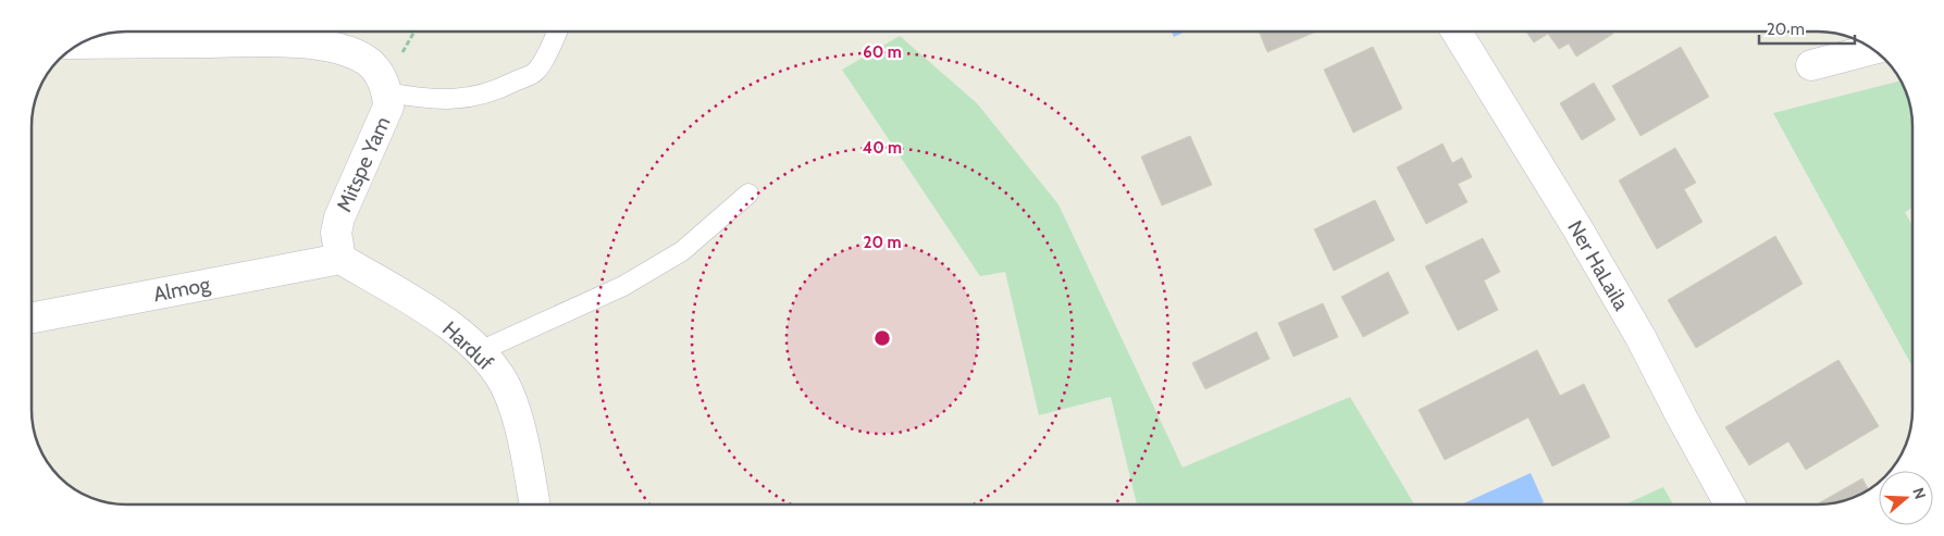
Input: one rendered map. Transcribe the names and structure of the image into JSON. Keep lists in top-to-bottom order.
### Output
{
  "streets": {
    "street": [
      "Mitspe Yam",
      "Ner HaLaila",
      "Almog",
      "Harduf"
    ]
  },
  "crossings": [
    ["Mitspe Yam", "Almog"],
    ["Mitspe Yam", "Harduf"],
    ["Almog", "Harduf"]
  ],
  "scale_bar": "20 m",
  "north": "right",
  "rings": ["60 m", "40 m", "20 m"]
}
